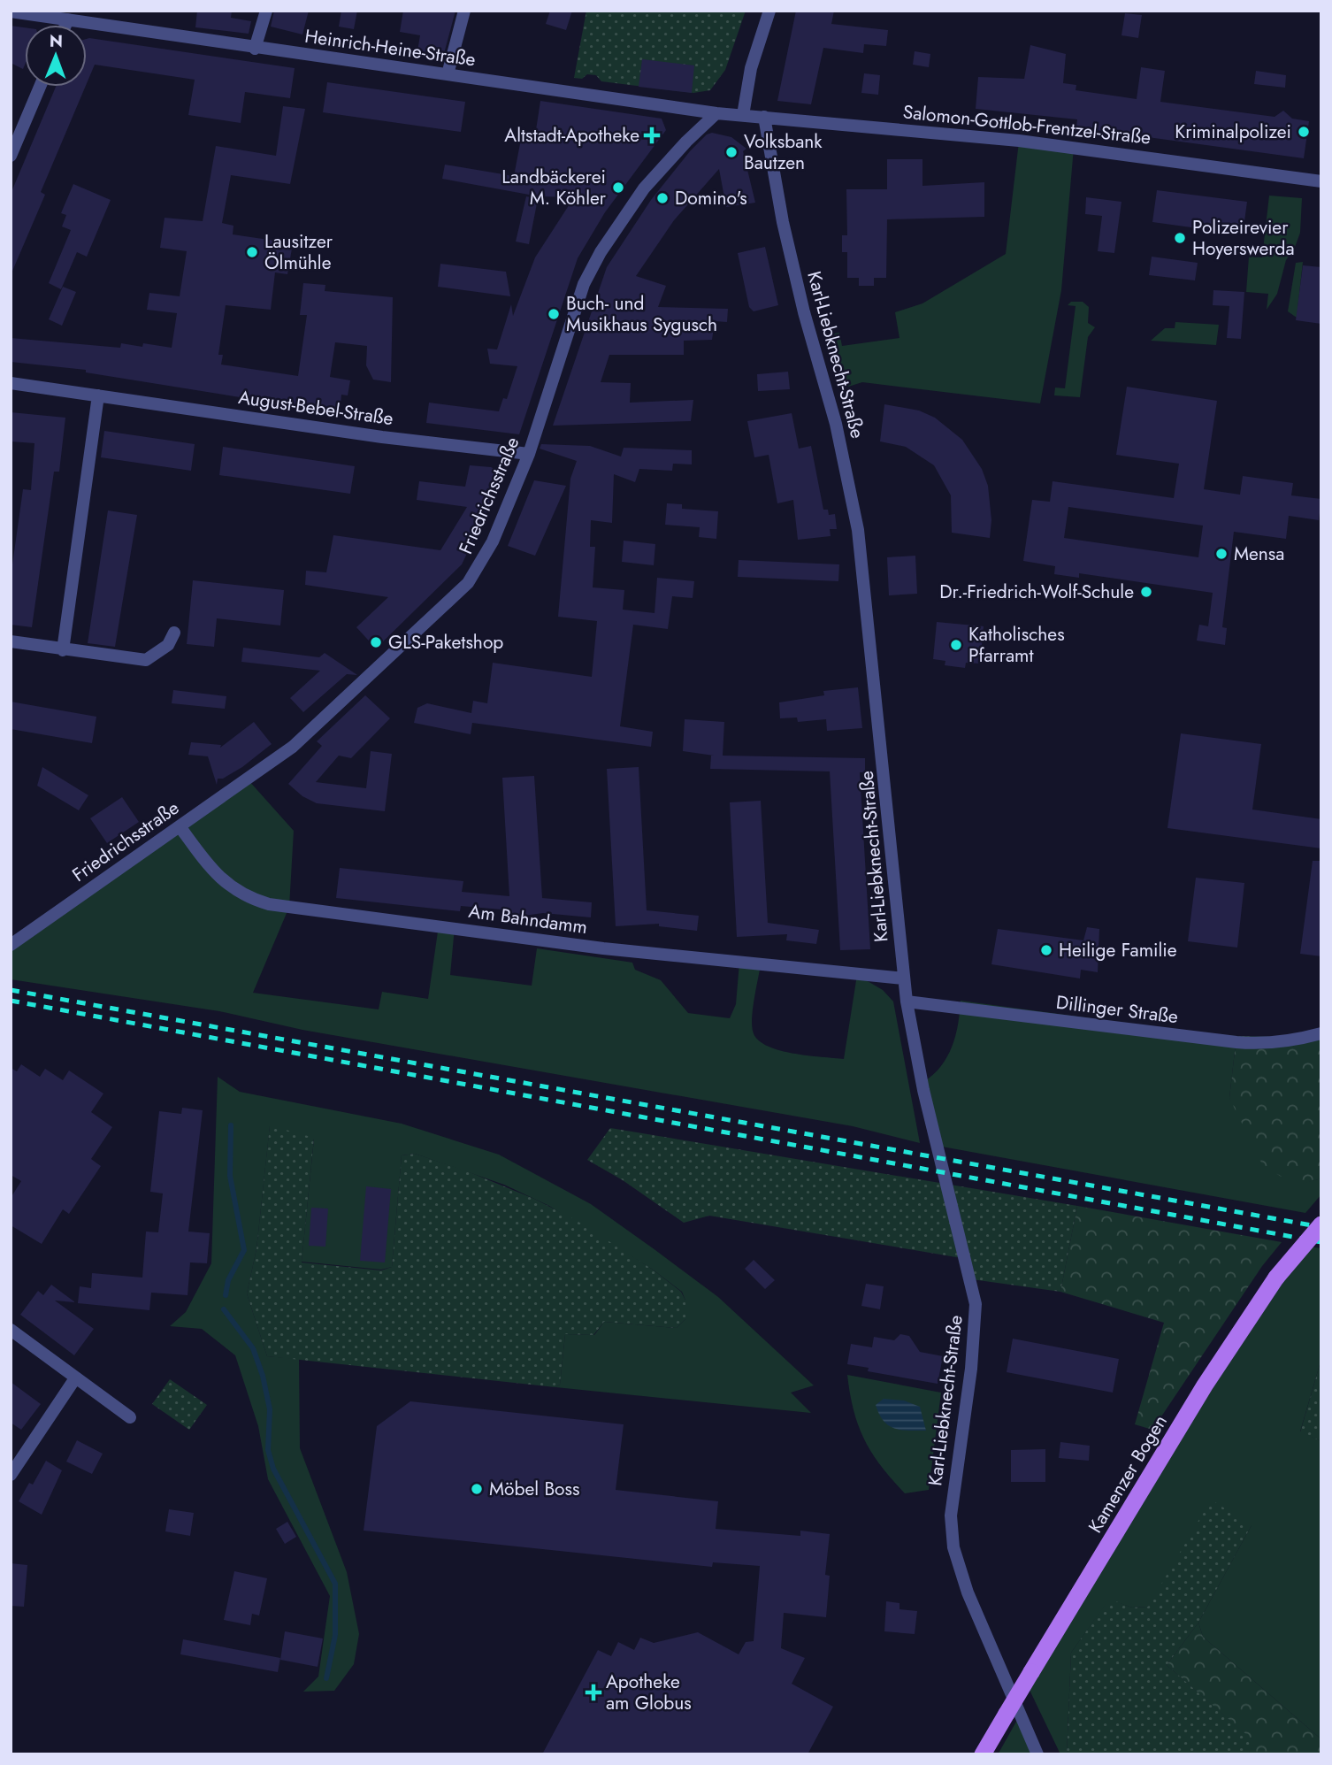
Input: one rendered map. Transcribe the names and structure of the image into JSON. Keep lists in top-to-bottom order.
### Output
{
  "streets": {
    "main road": ["Kamenzer Bogen"],
    "street": [
      "Heinrich-Heine-Straße",
      "Salomon-Gottlob-Frentzel-Straße",
      "Karl-Liebknecht-Straße",
      "August-Bebel-Straße",
      "Friedrichsstraße",
      "Am Bahndamm",
      "Dillinger Straße"
    ]
  },
  "crossings": [
    ["Heinrich-Heine-Straße", "Salomon-Gottlob-Frentzel-Straße"],
    ["Heinrich-Heine-Straße", "Karl-Liebknecht-Straße"],
    ["Heinrich-Heine-Straße", "Friedrichsstraße"],
    ["Salomon-Gottlob-Frentzel-Straße", "Karl-Liebknecht-Straße"],
    ["Karl-Liebknecht-Straße", "Am Bahndamm"],
    ["Karl-Liebknecht-Straße", "Dillinger Straße"],
    ["August-Bebel-Straße", "Friedrichsstraße"],
    ["Friedrichsstraße", "Am Bahndamm"]
  ],
  "places": {
    "other": [
      "Kriminalpolizei",
      "Volksbank Bautzen",
      "Landbäckerei M. Köhler",
      "Domino's",
      "Polizeirevier Hoyerswerda",
      "Lausitzer Ölmühle",
      "Buch- und Musikhaus Sygusch",
      "Mensa",
      "Dr.-Friedrich-Wolf-Schule",
      "GLS-Paketshop",
      "Katholisches Pfarramt",
      "Heilige Familie",
      "Möbel Boss"
    ],
    "health": ["Altstadt-Apotheke", "Apotheke am Globus"]
  },
  "north": "top"
}
